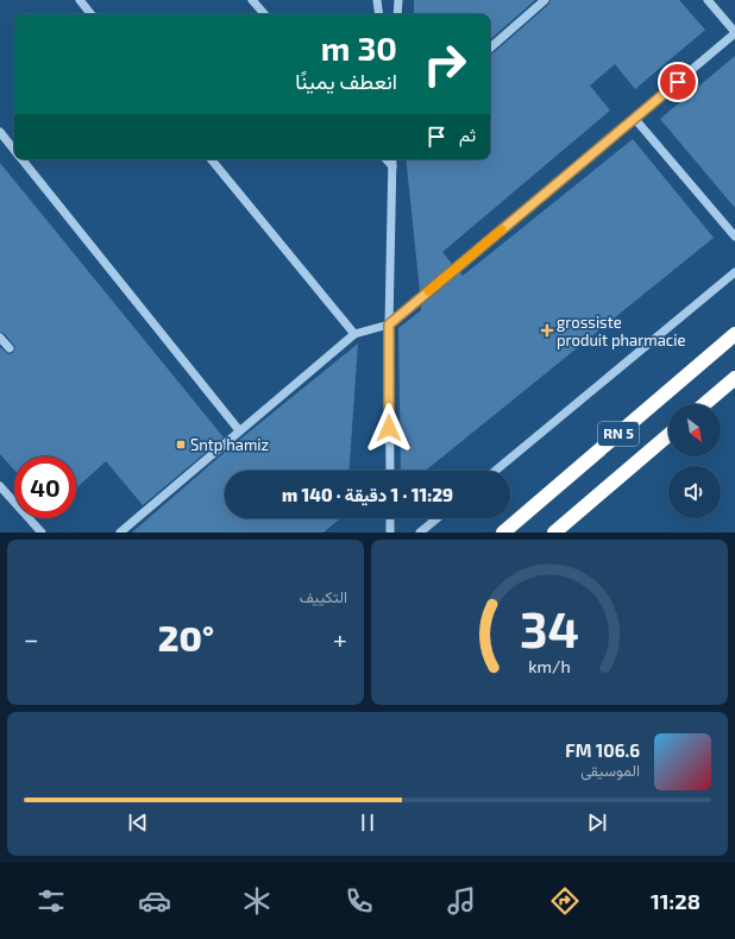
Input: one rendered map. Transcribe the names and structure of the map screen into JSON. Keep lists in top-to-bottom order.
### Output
{
  "streets": {
    "highway": ["RN 5"]
  },
  "places": {
    "health": ["grossiste produit pharmacie"],
    "transit": ["Sntp hamiz"]
  },
  "north": "bottom right",
  "page": {
    "turn": ["30 m", "انعطف يمينًا"],
    "then": "ثم",
    "limit": "40",
    "trip": "11:29 · 1 دقيقة · 140 m",
    "tile": "التكييف",
    "heat": ["−", "20°", "+"],
    "song": ["106.6 FM", "الموسيقى"],
    "tabs": "11:28",
    "gauge": ["34", "km/h"]
  }
}
